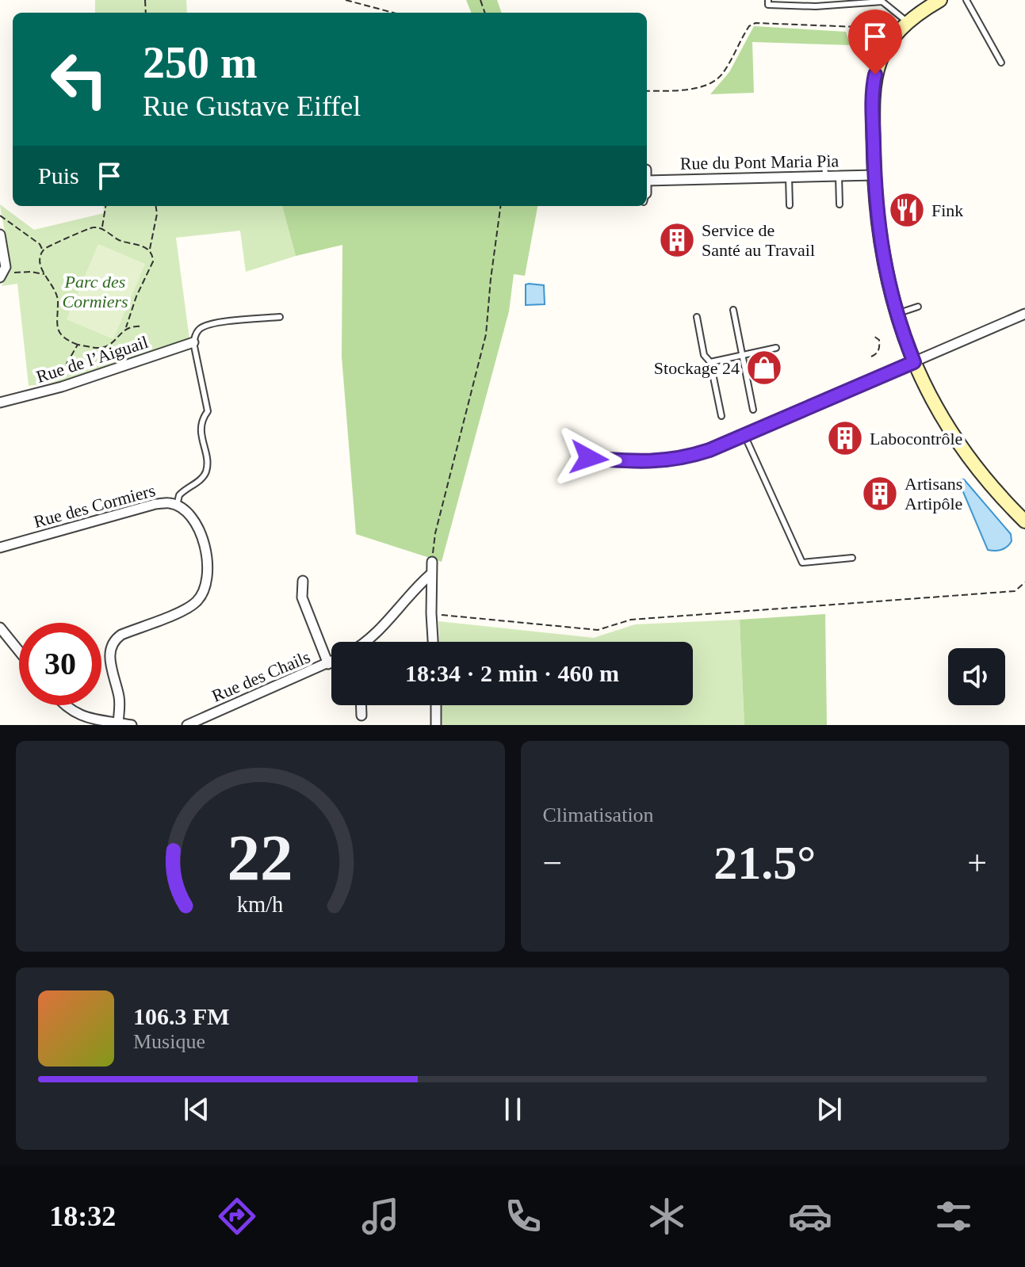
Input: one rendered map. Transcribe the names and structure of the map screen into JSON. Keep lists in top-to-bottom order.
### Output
{
  "streets": {
    "street": [
      "Rue du Pont Maria Pia",
      "Rue de l’Aiguail",
      "Rue des Cormiers",
      "Rue des Chails"
    ]
  },
  "parks": ["Parc des Cormiers"],
  "places": {
    "restaurant": ["Fink"],
    "building": ["Service de Santé au Travail", "Labocontrôle", "Artisans Artipôle"],
    "shop": ["Stockage 24"]
  },
  "page": {
    "turn": ["250 m", "Rue Gustave Eiffel"],
    "then": "Puis",
    "limit": "30",
    "trip": "18:34 · 2 min · 460 m",
    "tile": "Climatisation",
    "heat": ["−", "21.5°", "+"],
    "song": ["106.3 FM", "Musique"],
    "tabs": "18:32",
    "gauge": ["22", "km/h"]
  }
}
